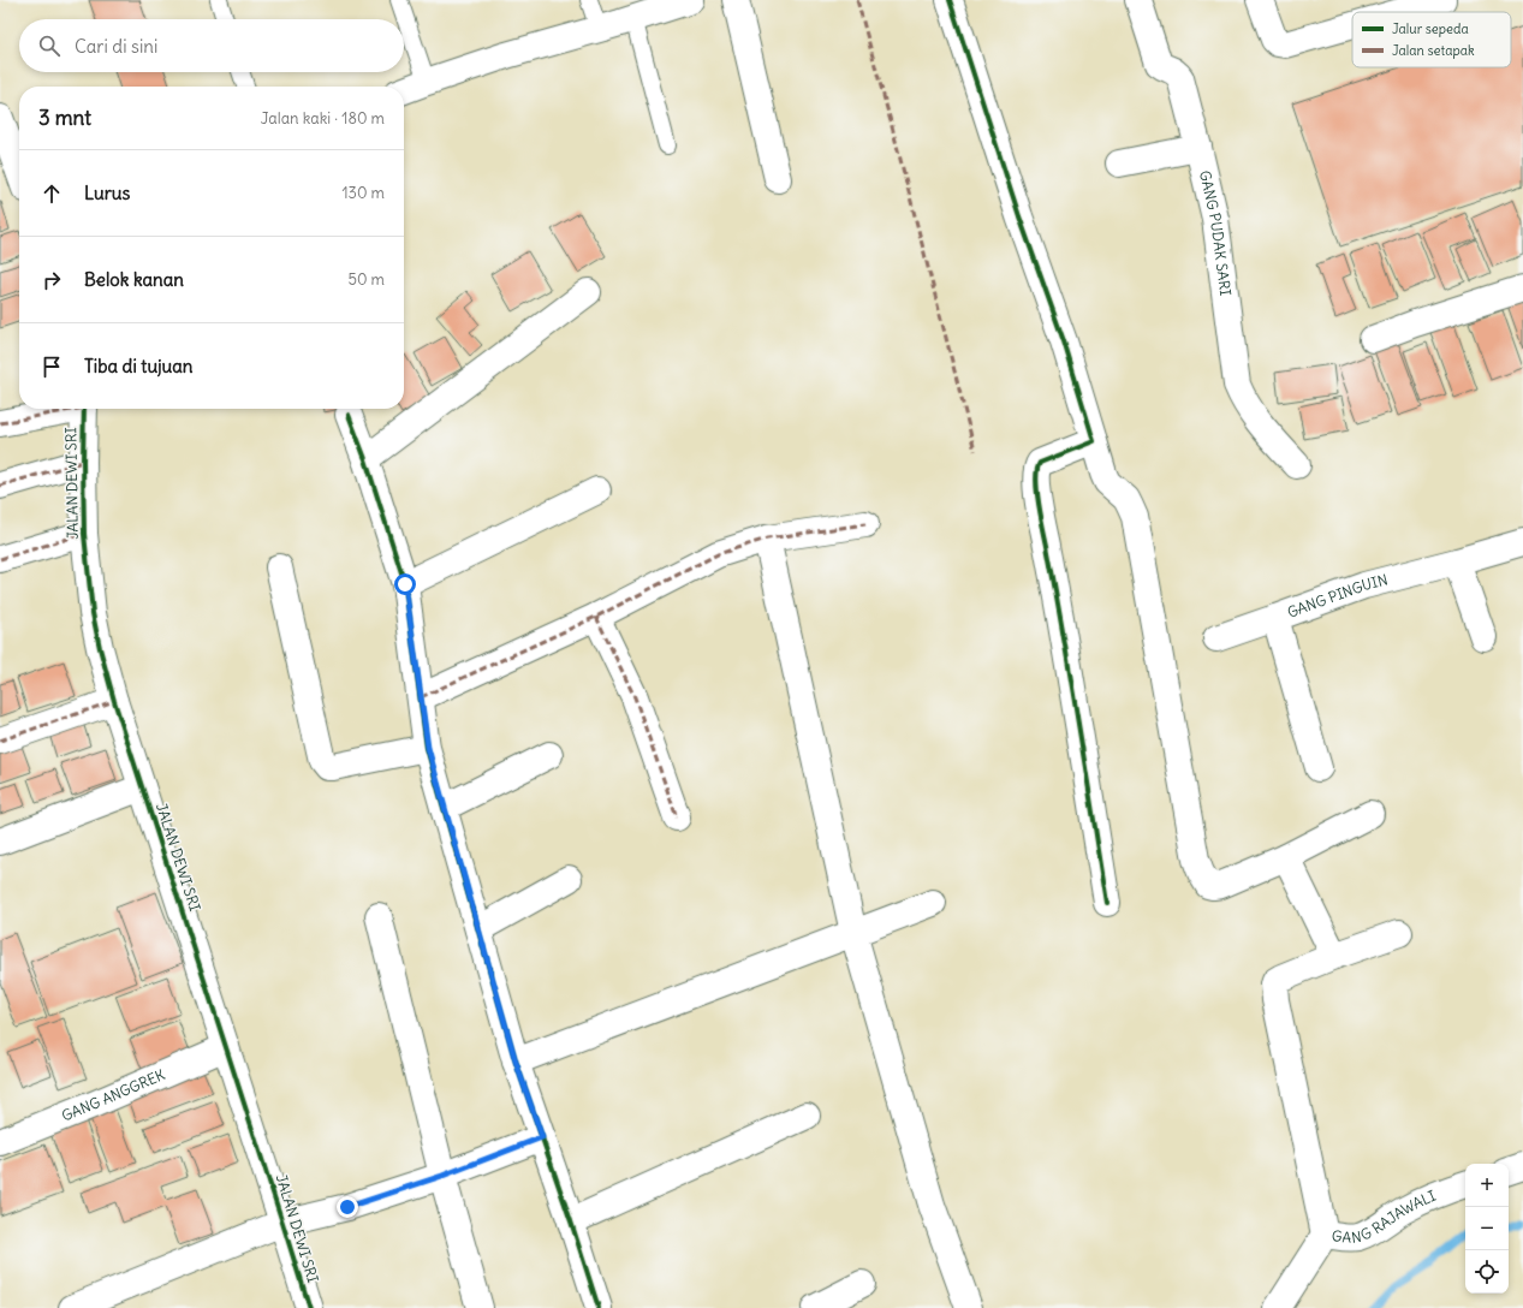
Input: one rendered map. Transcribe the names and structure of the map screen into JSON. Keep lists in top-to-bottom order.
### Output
{
  "streets": {
    "street": [
      "GANG PUDAK SARI",
      "JALAN DEWI SRI",
      "GANG PINGUIN",
      "GANG ANGGREK",
      "GANG RAJAWALI"
    ]
  },
  "crossings": [
    ["JALAN DEWI SRI", "GANG ANGGREK"]
  ],
  "legend": ["Jalur sepeda", "Jalan setapak"],
  "page": {
    "search": "Cari di sini",
    "heading": ["3 mnt", "Jalan kaki · 180 m"],
    "list": [
      ["Lurus", "130 m"],
      ["Belok kanan", "50 m"],
      "Tiba di tujuan"
    ],
    "map_buttons": ["+", "−"]
  }
}
